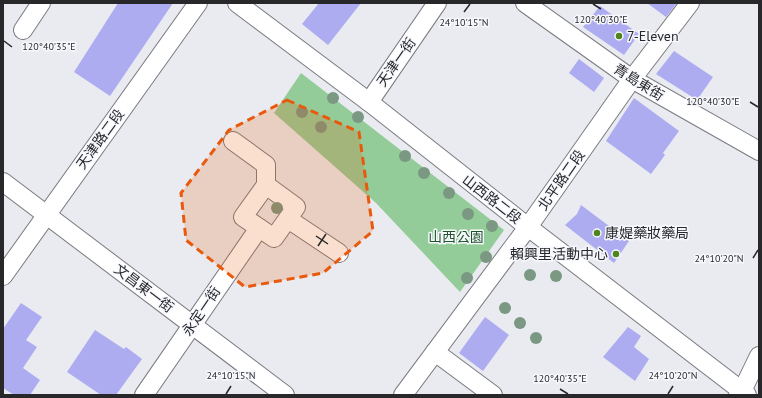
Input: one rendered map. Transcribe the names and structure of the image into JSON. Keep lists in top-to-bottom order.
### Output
{
  "streets": {
    "street": [
      "天津一街",
      "青島東街",
      "天津路二段",
      "北平路二段",
      "山西路二段",
      "文昌東一街",
      "永定一街"
    ]
  },
  "crossings": [
    ["天津一街", "山西路二段"],
    ["青島東街", "北平路二段"],
    ["天津路二段", "文昌東一街"],
    ["北平路二段", "山西路二段"],
    ["文昌東一街", "永定一街"]
  ],
  "parks": ["山西公園"],
  "places": ["7-Eleven", "康媞藥妝藥局", "賴興里活動中心"],
  "coordinates": [
    "120°40'30\"E",
    "24°10'15\"N",
    "120°40'35\"E",
    "24°10'20\"N"
  ]
}
